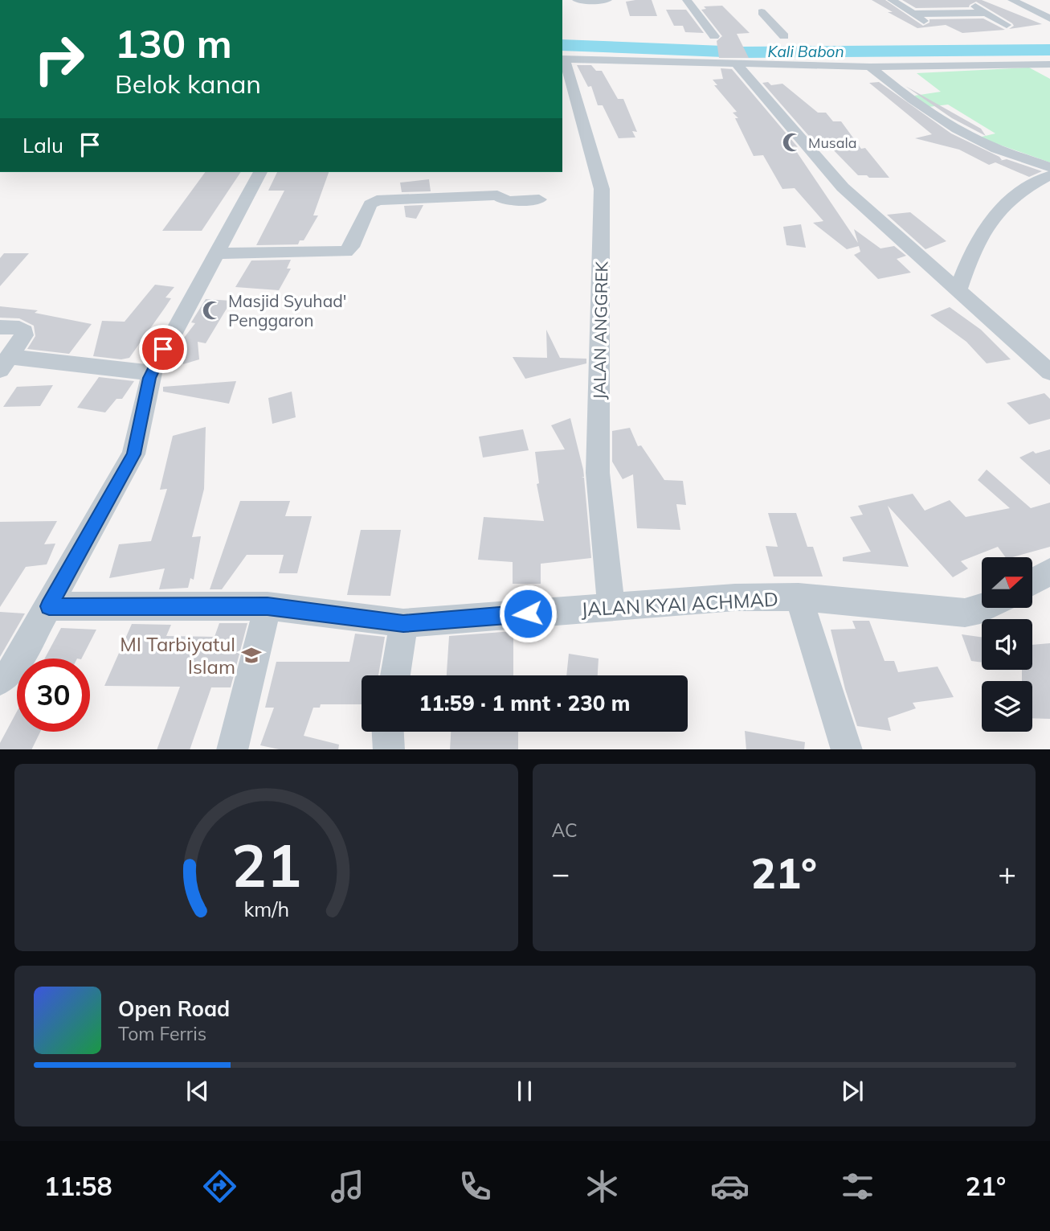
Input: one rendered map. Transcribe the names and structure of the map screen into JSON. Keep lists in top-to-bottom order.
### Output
{
  "streets": {
    "street": ["JALAN ANGGREK", "JALAN KYAI ACHMAD"]
  },
  "crossings": [
    ["JALAN ANGGREK", "JALAN KYAI ACHMAD"]
  ],
  "water": ["Kali Babon"],
  "places": {
    "mosque": ["Musala", "Masjid Syuhad' Penggaron"],
    "school or university": ["MI Tarbiyatul Islam"]
  },
  "north": "right",
  "page": {
    "turn": ["130 m", "Belok kanan"],
    "then": "Lalu",
    "limit": "30",
    "trip": "11:59 · 1 mnt · 230 m",
    "tile": "AC",
    "heat": ["−", "21°", "+"],
    "song": ["Open Road", "Tom Ferris"],
    "tabs": ["11:58", "21°"],
    "gauge": ["21", "km/h"]
  }
}
